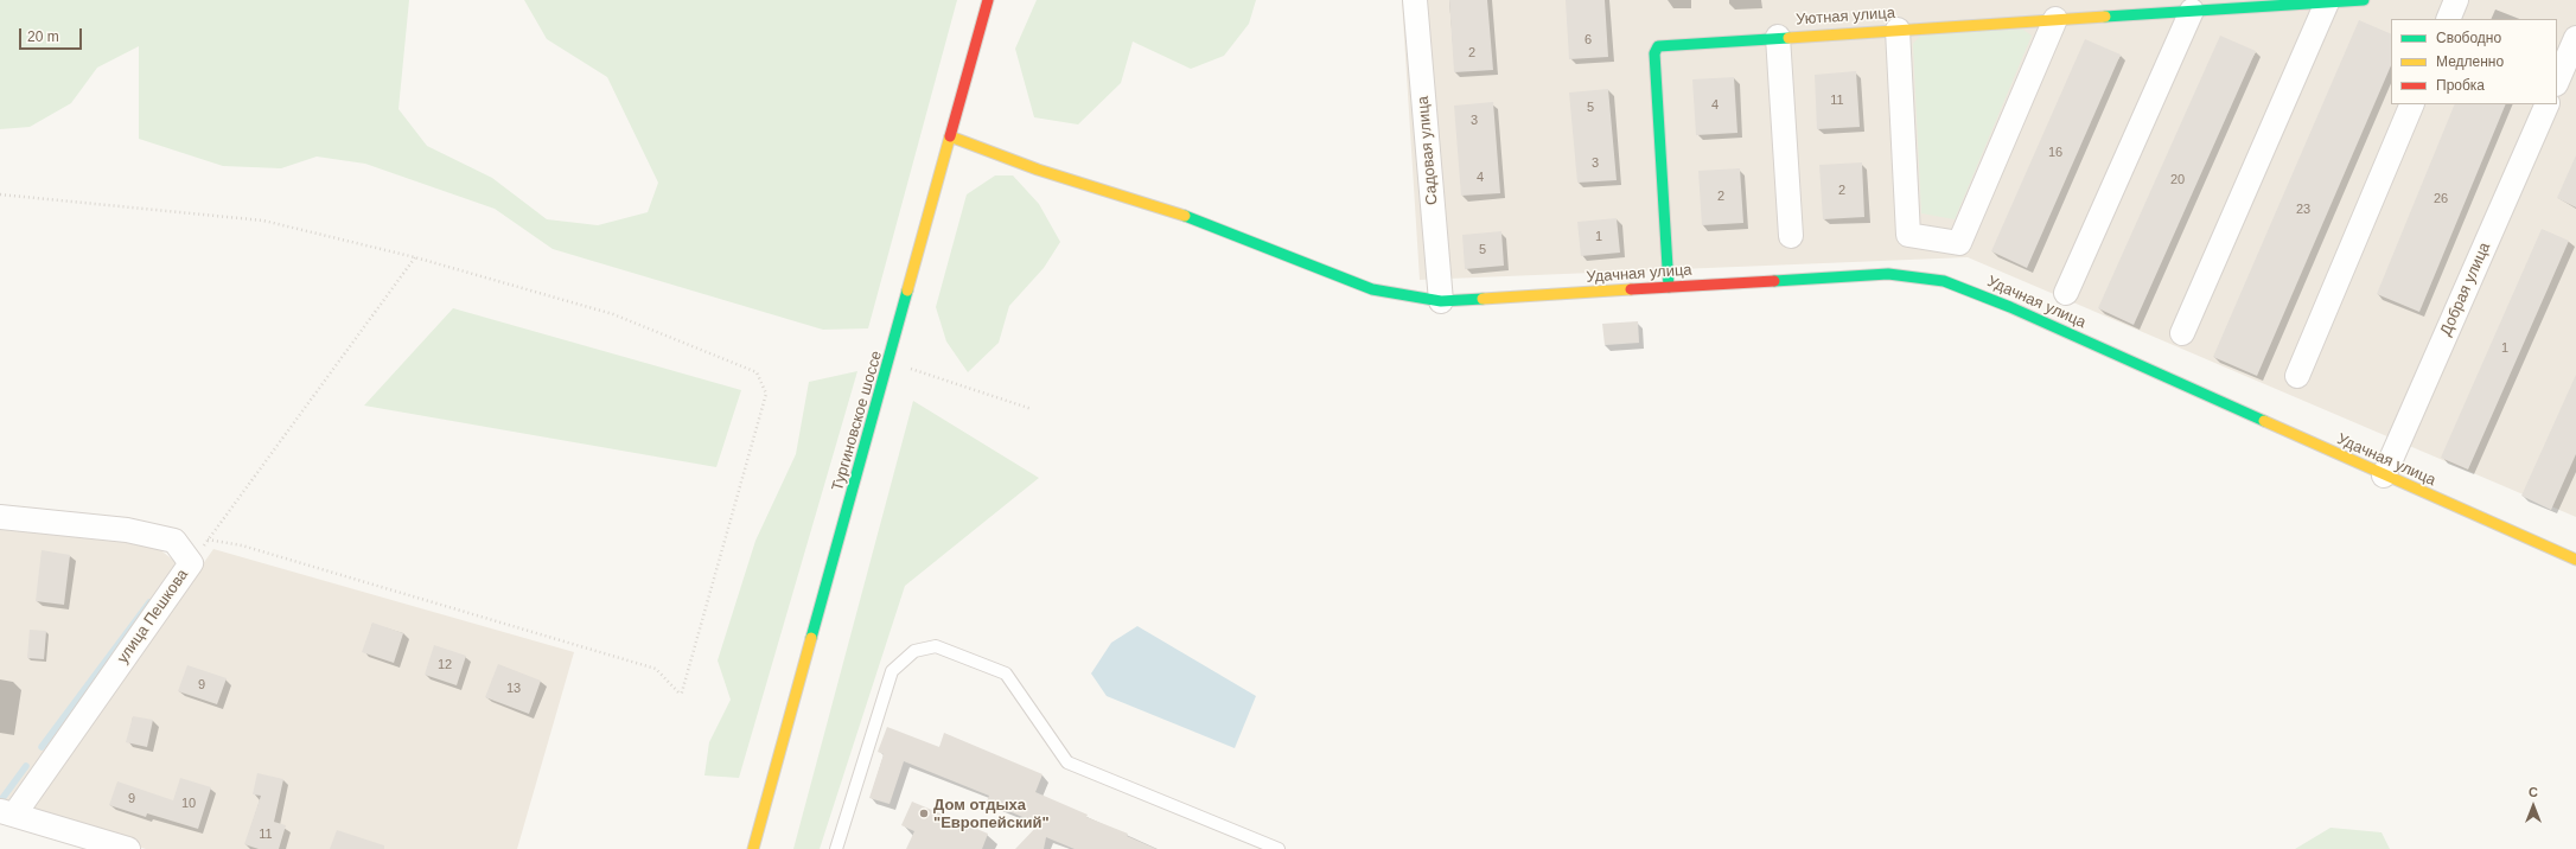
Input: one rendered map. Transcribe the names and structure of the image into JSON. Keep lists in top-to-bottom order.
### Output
{
  "streets": {
    "street": [
      "Уютная улица",
      "Садовая улица",
      "Удачная улица",
      "Добрая улица",
      "Тургиновское шоссе",
      "улица Пешкова"
    ]
  },
  "crossings": [
    ["Уютная улица", "Удачная улица"],
    ["Садовая улица", "Удачная улица"],
    ["Удачная улица", "Добрая улица"],
    ["Удачная улица", "Тургиновское шоссе"]
  ],
  "places": ["Дом отдыха \"Европейский\""],
  "house_numbers": [
    "6",
    "2",
    "11",
    "4",
    "5",
    "3",
    "16",
    "3",
    "4",
    "20",
    "2",
    "2",
    "26",
    "23",
    "1",
    "5",
    "1",
    "12",
    "9",
    "13",
    "9",
    "10",
    "11"
  ],
  "legend": ["Свободно", "Медленно", "Пробка"],
  "scale_bar": "20 m",
  "north": "top"
}
